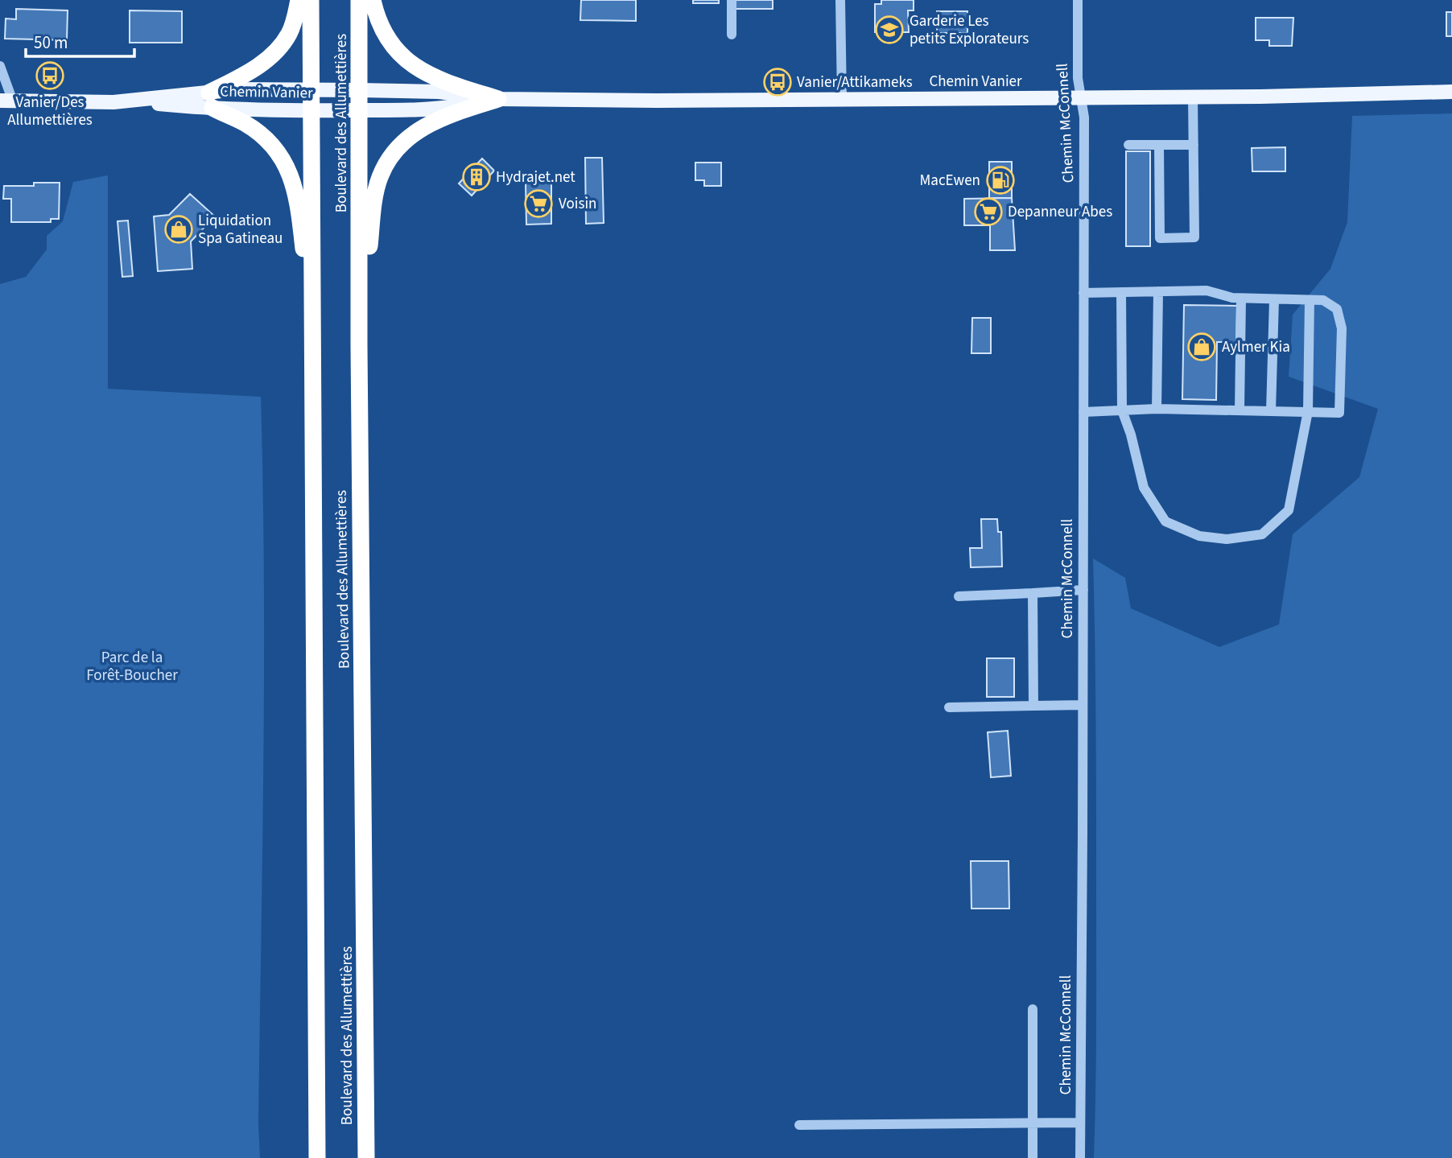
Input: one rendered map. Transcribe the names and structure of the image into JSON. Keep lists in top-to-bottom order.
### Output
{
  "streets": {
    "highway": ["Boulevard des Allumettières"],
    "main road": ["Chemin Vanier"],
    "street": ["Chemin McConnell"]
  },
  "crossings": [
    ["Chemin Vanier", "Boulevard des Allumettières"],
    ["Chemin Vanier", "Chemin McConnell"]
  ],
  "parks": ["Parc de la Forêt-Boucher"],
  "places": {
    "school or university": ["Garderie Les petits Explorateurs"],
    "bus stop": ["Vanier/Des Allumettières", "Vanier/Attikameks"],
    "building": ["Hydrajet.net"],
    "fuel station": ["MacEwen"],
    "supermarket": ["Voisin", "Depanneur Abes"],
    "shop": ["Liquidation Spa Gatineau", "Aylmer Kia"]
  },
  "scale_bar": "50 m"
}
